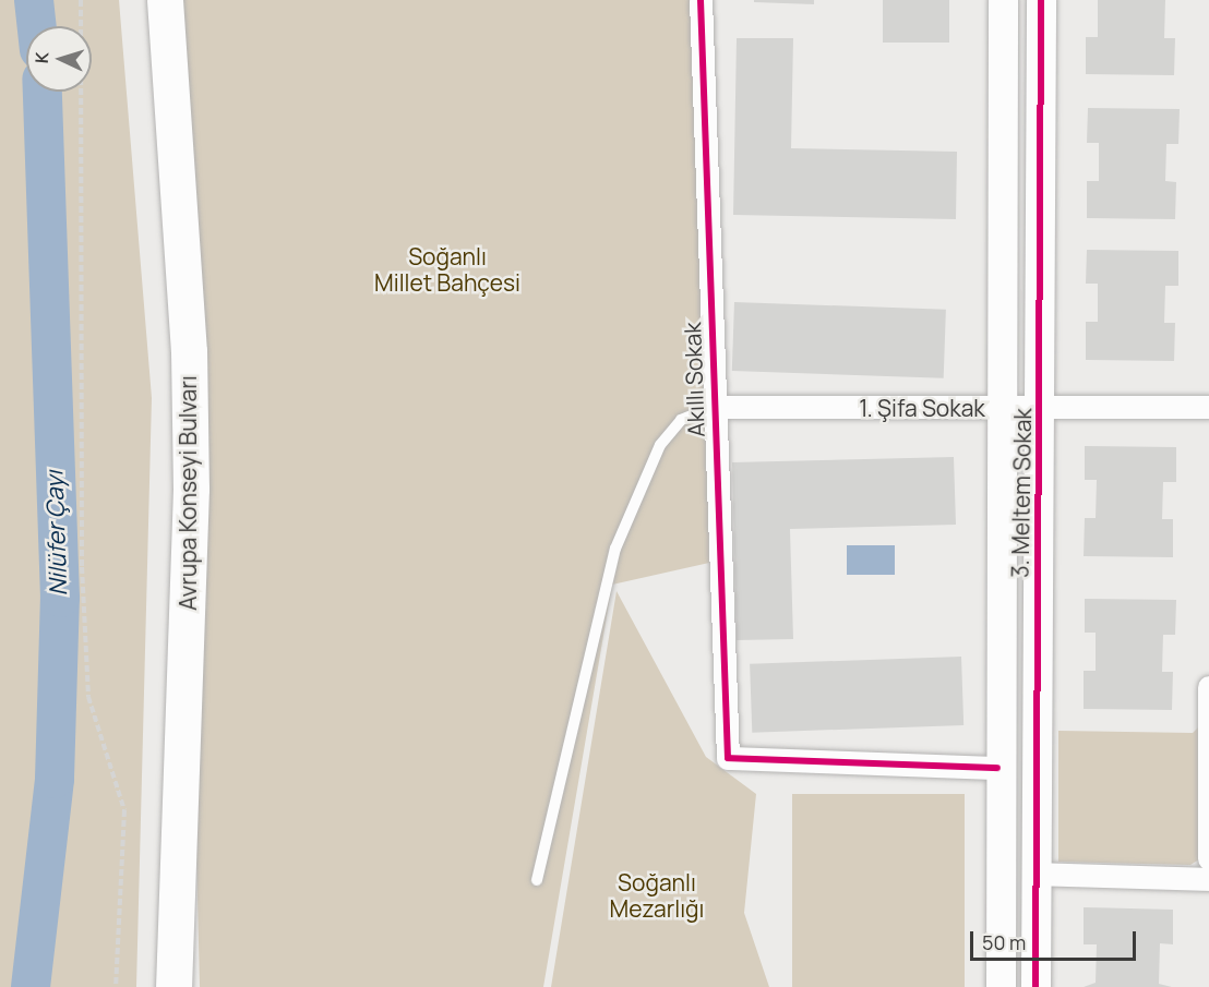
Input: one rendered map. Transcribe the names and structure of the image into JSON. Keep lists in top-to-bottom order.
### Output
{
  "streets": {
    "main road": ["Avrupa Konseyi Bulvarı"],
    "street": ["Akıllı Sokak", "1. Şifa Sokak", "3. Meltem Sokak"]
  },
  "crossings": [
    ["Akıllı Sokak", "1. Şifa Sokak"],
    ["Akıllı Sokak", "3. Meltem Sokak"],
    ["1. Şifa Sokak", "3. Meltem Sokak"]
  ],
  "water": ["Nilüfer Çayı"],
  "parks": ["Soğanlı Millet Bahçesi", "Soğanlı Mezarlığı"],
  "scale_bar": "50 m",
  "north": "left"
}
